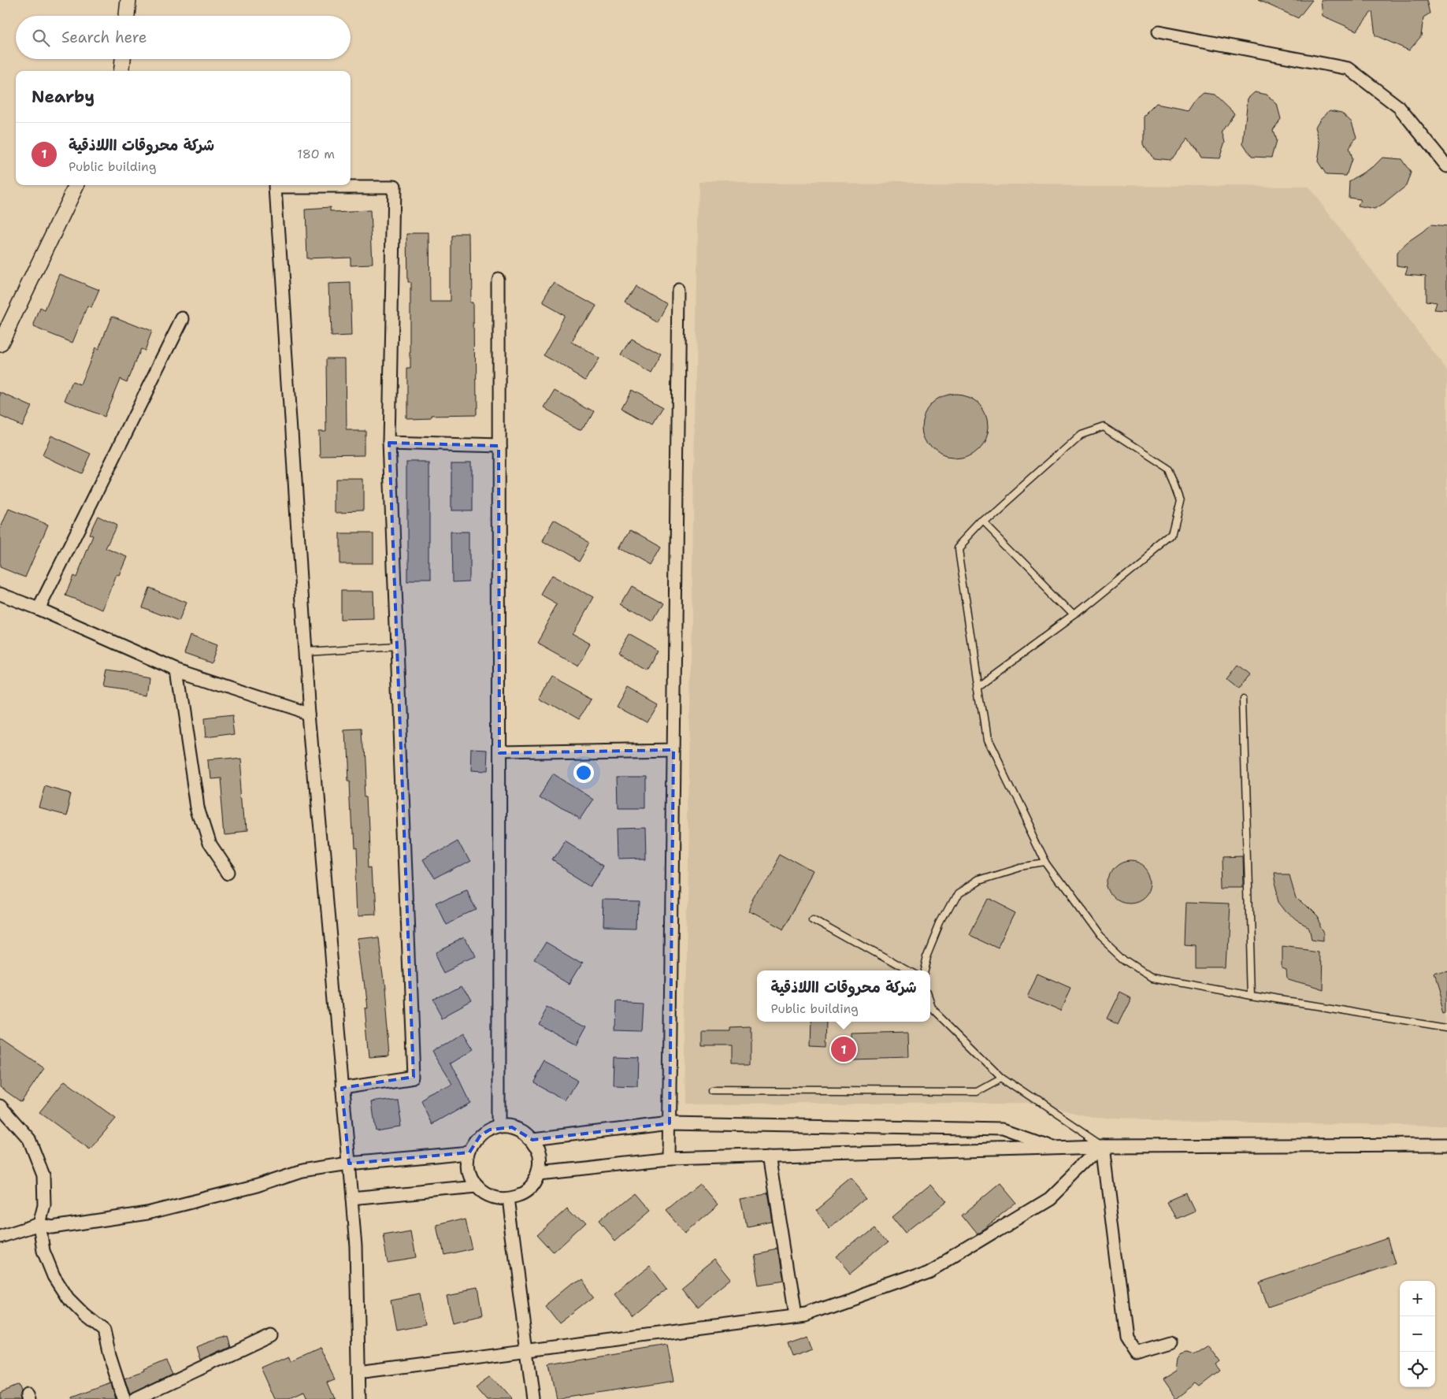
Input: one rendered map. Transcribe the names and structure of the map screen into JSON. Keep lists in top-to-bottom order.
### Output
{
  "page": {
    "search": "Search here",
    "heading": "Nearby",
    "list": [
      {
        "mark": "1",
        "name": "شركة محروقات االلاذقية",
        "note": "Public building",
        "value": "180 m"
      }
    ],
    "popup": ["شركة محروقات االلاذقية", "Public building"],
    "pins": "1",
    "map_buttons": ["+", "−"]
  }
}
